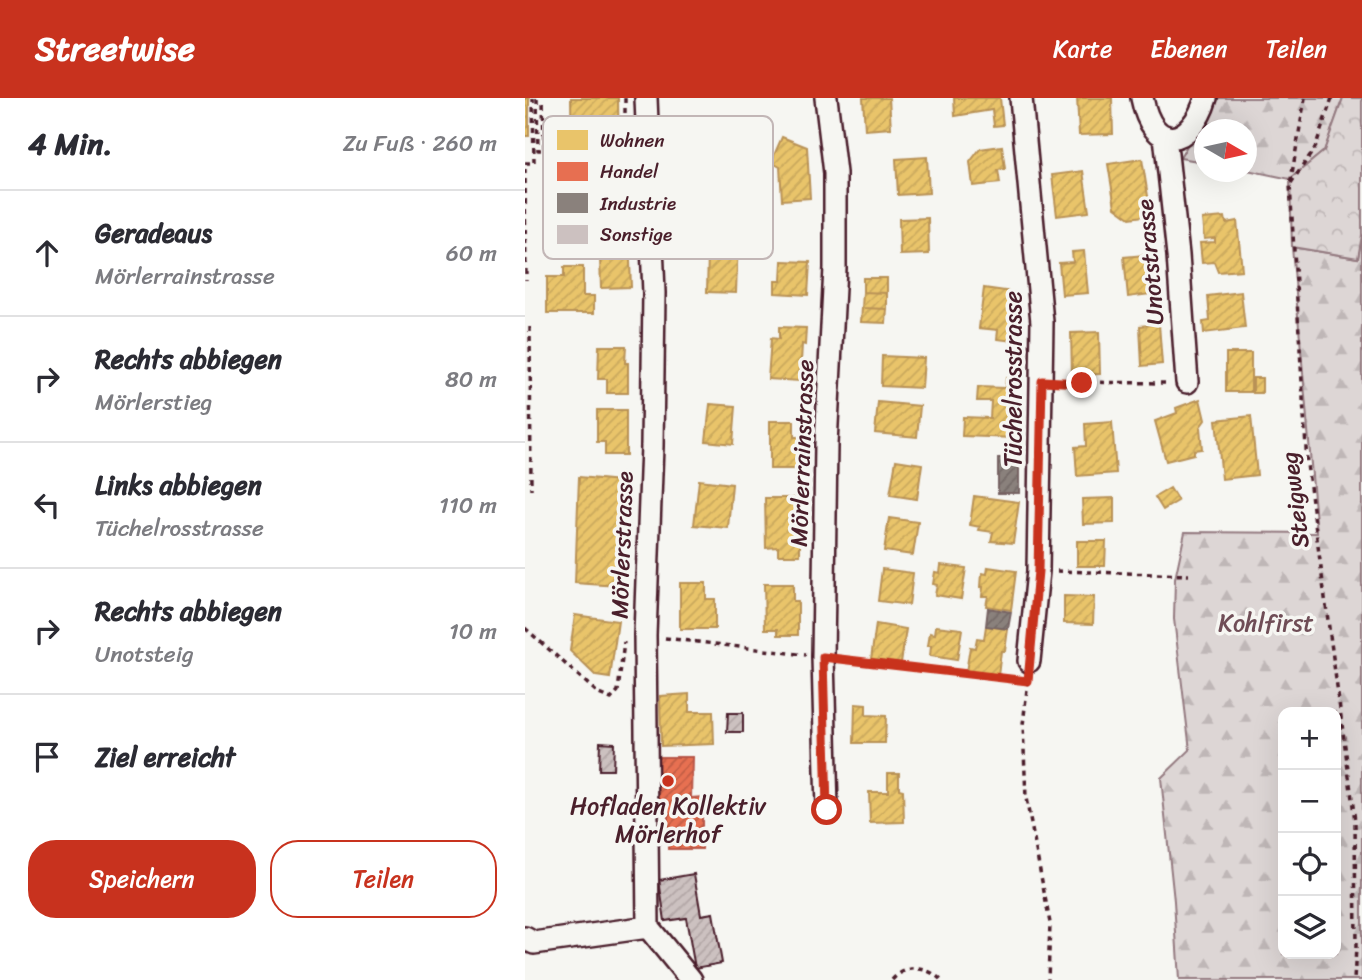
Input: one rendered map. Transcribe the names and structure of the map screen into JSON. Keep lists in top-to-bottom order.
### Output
{
  "streets": {
    "street": [
      "Unotstrasse",
      "Tüchelrosstrasse",
      "Mörlerrainstrasse",
      "Mörlerstrasse"
    ],
    "path": ["Steigweg"]
  },
  "parks": ["Kohlfirst"],
  "places": ["Hofladen Kollektiv Mörlerhof"],
  "legend": [
    "Wohnen",
    "Handel",
    "Industrie",
    "Sonstige"
  ],
  "north": "right",
  "page": {
    "header": "Streetwise",
    "nav": ["Karte", "Ebenen", "Teilen"],
    "heading": ["4 Min.", "Zu Fuß · 260 m"],
    "list": [
      ["Geradeaus", "Mörlerrainstrasse", "60 m"],
      ["Rechts abbiegen", "Mörlerstieg", "80 m"],
      ["Links abbiegen", "Tüchelrosstrasse", "110 m"],
      ["Rechts abbiegen", "Unotsteig", "10 m"],
      "Ziel erreicht"
    ],
    "map_buttons": ["+", "−"],
    "buttons": ["Speichern", "Teilen"]
  }
}
